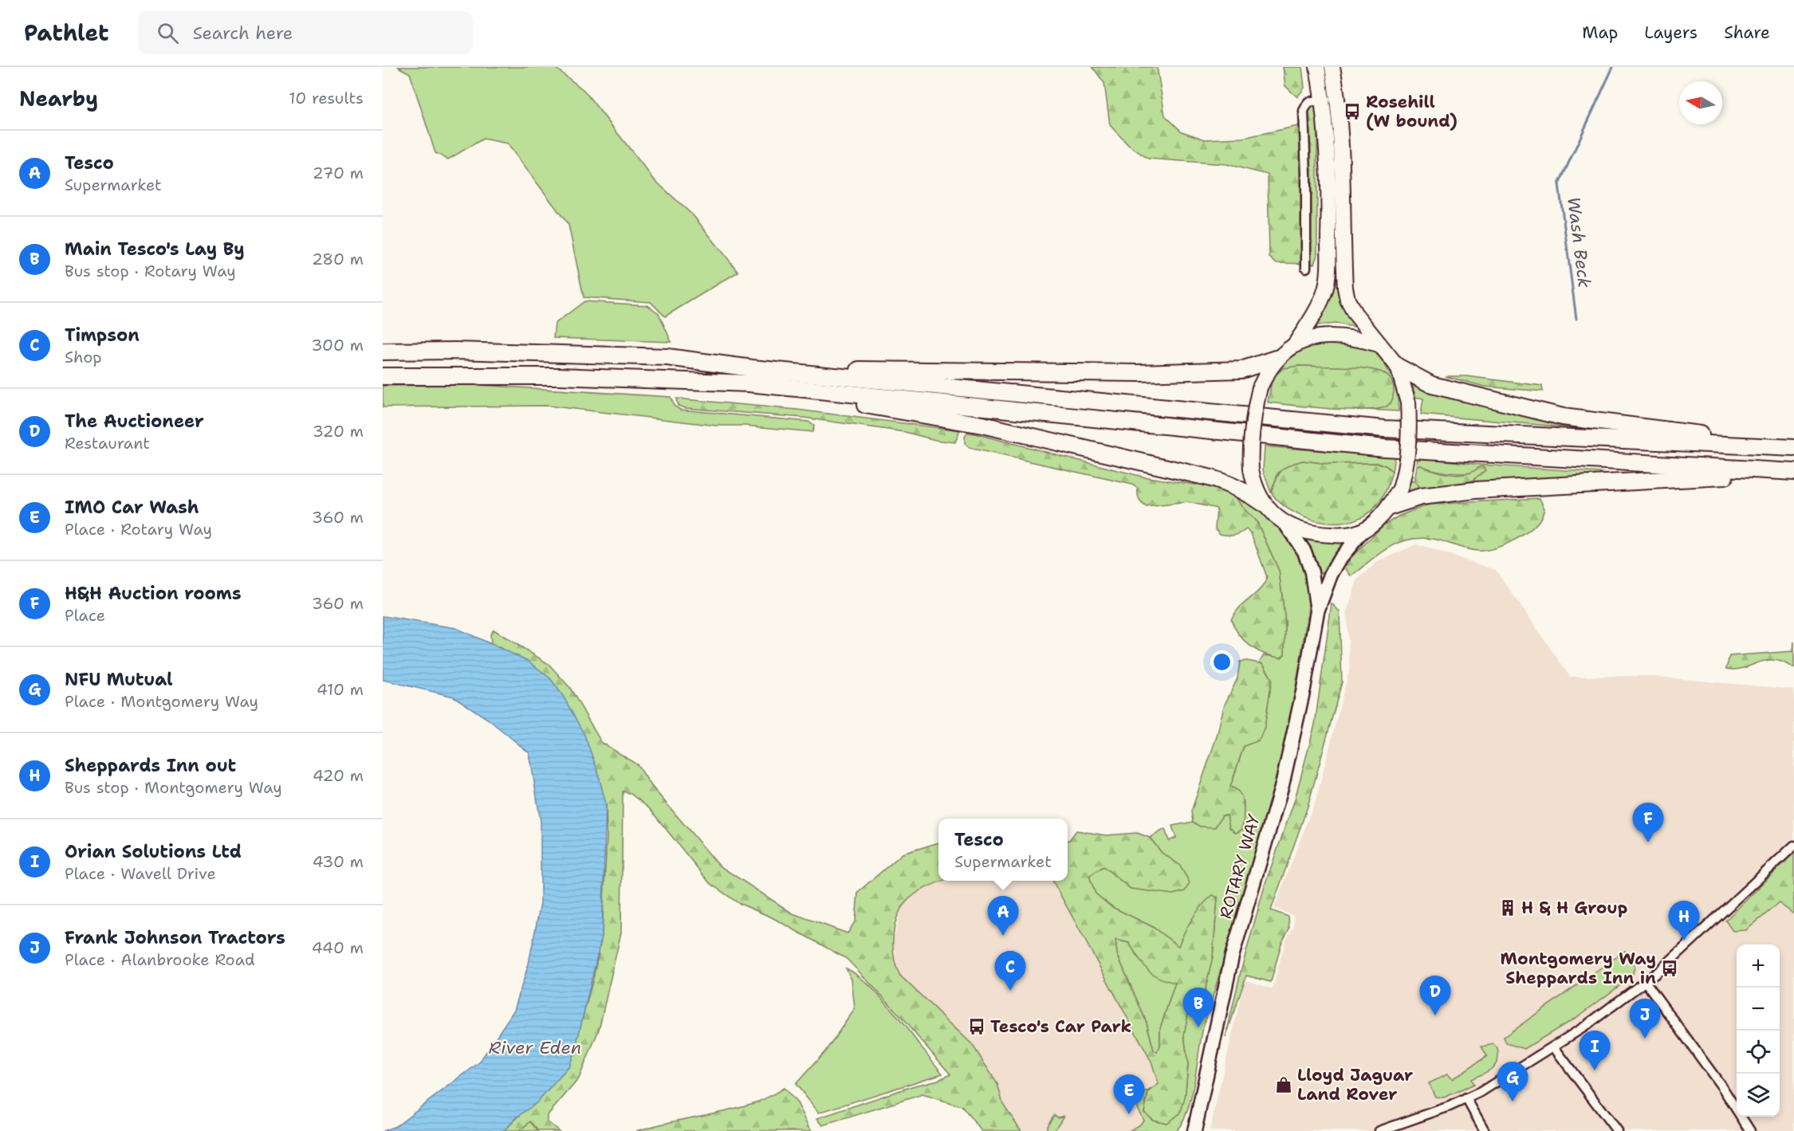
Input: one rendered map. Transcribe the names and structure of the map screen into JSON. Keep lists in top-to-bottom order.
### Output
{
  "streets": {
    "main road": ["ROTARY WAY"]
  },
  "water": ["Wash Beck", "River Eden"],
  "places": {
    "bus stop": ["Rosehill (W bound)", "Montgomery Way Sheppards Inn in", "Tesco's Car Park"],
    "building": ["H & H Group"],
    "shop": ["Lloyd Jaguar Land Rover"]
  },
  "north": "left",
  "page": {
    "header": "Pathlet",
    "search": "Search here",
    "nav": ["Map", "Layers", "Share"],
    "heading": ["Nearby", "10 results"],
    "list": [
      {
        "mark": "A",
        "name": "Tesco",
        "note": "Supermarket",
        "value": "270 m"
      },
      {
        "mark": "B",
        "name": "Main Tesco's Lay By",
        "note": "Bus stop · Rotary Way",
        "value": "280 m"
      },
      {
        "mark": "C",
        "name": "Timpson",
        "note": "Shop",
        "value": "300 m"
      },
      {
        "mark": "D",
        "name": "The Auctioneer",
        "note": "Restaurant",
        "value": "320 m"
      },
      {
        "mark": "E",
        "name": "IMO Car Wash",
        "note": "Place · Rotary Way",
        "value": "360 m"
      },
      {
        "mark": "F",
        "name": "H&H Auction rooms",
        "note": "Place",
        "value": "360 m"
      },
      {
        "mark": "G",
        "name": "NFU Mutual",
        "note": "Place · Montgomery Way",
        "value": "410 m"
      },
      {
        "mark": "H",
        "name": "Sheppards Inn out",
        "note": "Bus stop · Montgomery Way",
        "value": "420 m"
      },
      {
        "mark": "I",
        "name": "Orian Solutions Ltd",
        "note": "Place · Wavell Drive",
        "value": "430 m"
      },
      {
        "mark": "J",
        "name": "Frank Johnson Tractors",
        "note": "Place · Alanbrooke Road",
        "value": "440 m"
      }
    ],
    "pins": [
      "F",
      "A",
      "H",
      "C",
      "D",
      "B",
      "J",
      "I",
      "G",
      "E"
    ],
    "popup": ["Tesco", "Supermarket"],
    "map_buttons": ["+", "−"]
  }
}
